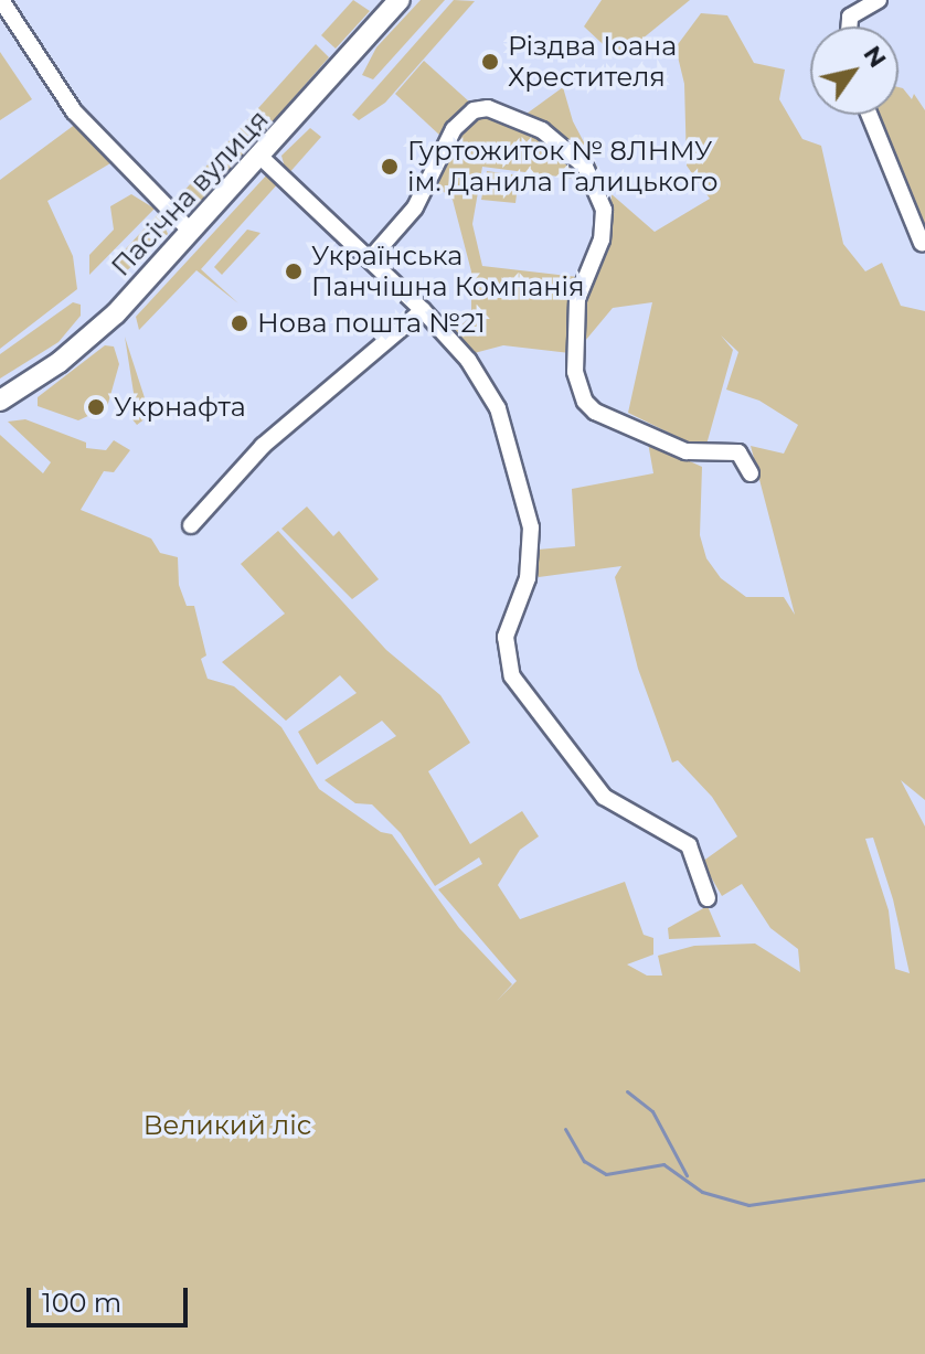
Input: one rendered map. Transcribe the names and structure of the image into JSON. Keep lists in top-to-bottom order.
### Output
{
  "streets": {
    "main road": ["Пасічна вулиця"]
  },
  "parks": ["Великий ліс"],
  "places": [
    "Різдва Іоана Хрестителя",
    "Гуртожиток № 8ЛНМУ ім. Данила Галицького",
    "Українська Панчішна Компанія",
    "Нова пошта №21",
    "Укрнафта"
  ],
  "scale_bar": "100 m",
  "north": "top right"
}
